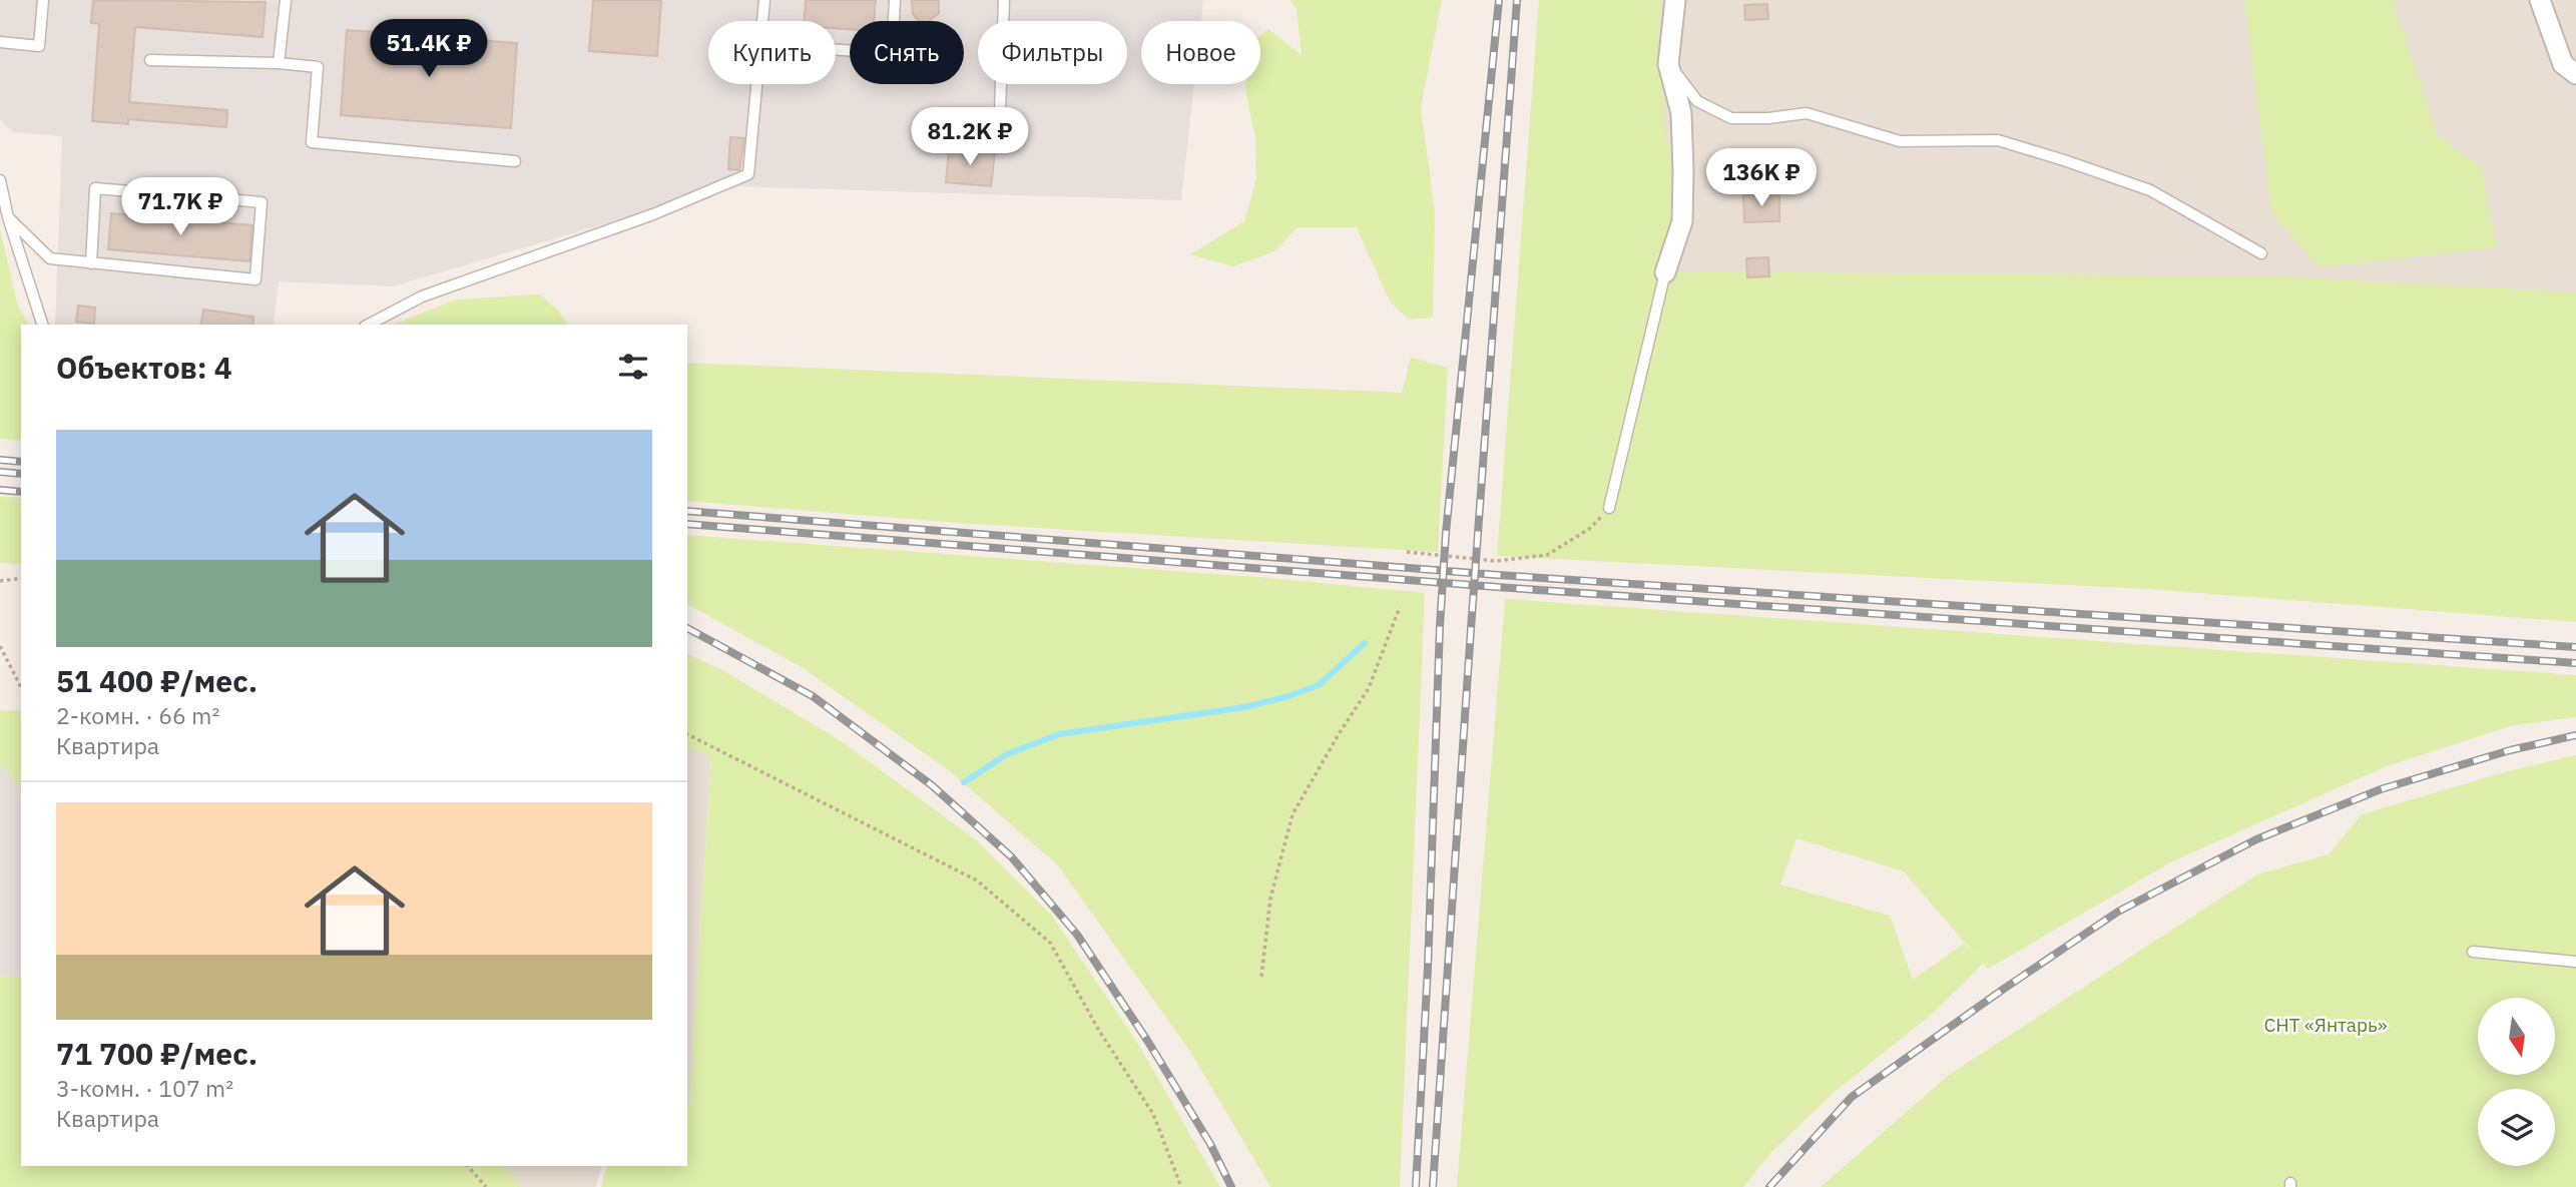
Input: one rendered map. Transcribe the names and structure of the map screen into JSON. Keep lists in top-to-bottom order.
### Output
{
  "parks": ["СНТ «Янтарь»"],
  "north": "bottom",
  "page": {
    "price": [
      "51.4K ₽",
      "81.2K ₽",
      "136K ₽",
      "71.7K ₽"
    ],
    "chip": [
      "Купить",
      "Снять",
      "Фильтры",
      "Новое"
    ],
    "heading": "Объектов: 4",
    "list": [
      {
        "name": "51 400 ₽/мес.",
        "note": "2-комн. · 66 m² · Квартира"
      },
      {
        "name": "71 700 ₽/мес.",
        "note": "3-комн. · 107 m² · Квартира"
      }
    ]
  }
}
